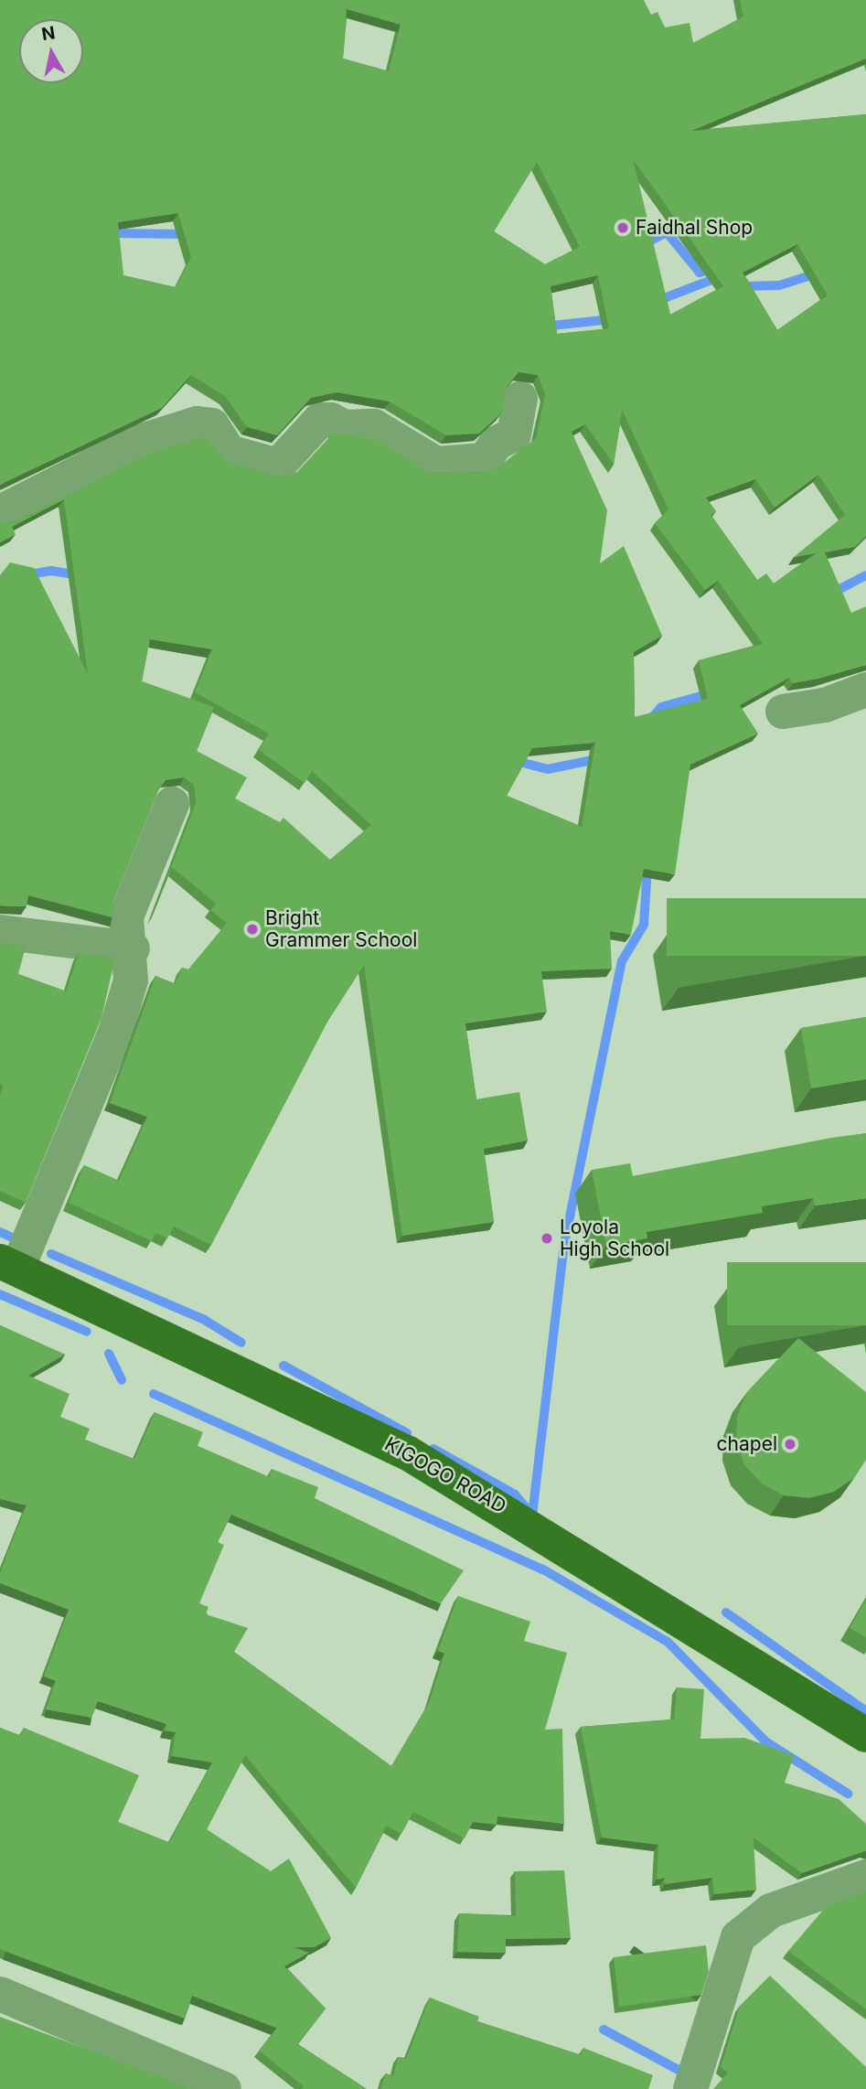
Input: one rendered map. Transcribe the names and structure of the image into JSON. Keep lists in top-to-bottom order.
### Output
{
  "streets": {
    "main road": ["KIGOGO ROAD"]
  },
  "places": [
    "Faidhal Shop",
    "Bright Grammer School",
    "Loyola High School",
    "chapel"
  ],
  "north": "top"
}
